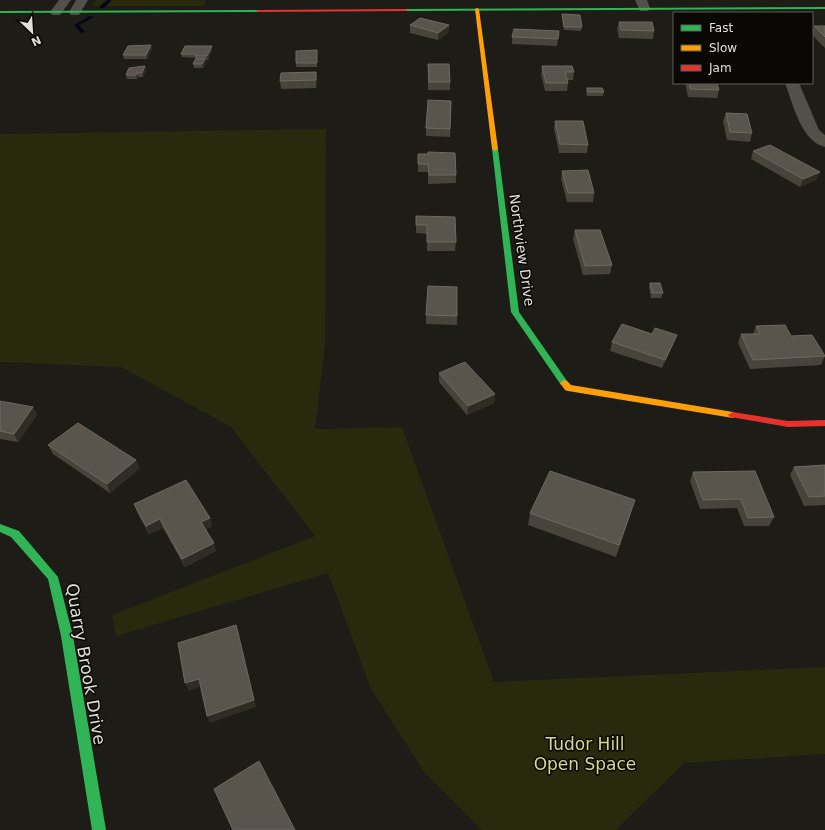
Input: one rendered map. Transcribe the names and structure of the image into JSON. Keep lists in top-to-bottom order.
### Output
{
  "streets": {
    "street": ["Northview Drive", "Quarry Brook Drive"]
  },
  "parks": ["Tudor Hill Open Space"],
  "legend": ["Fast", "Slow", "Jam"],
  "north": "bottom right"
}
